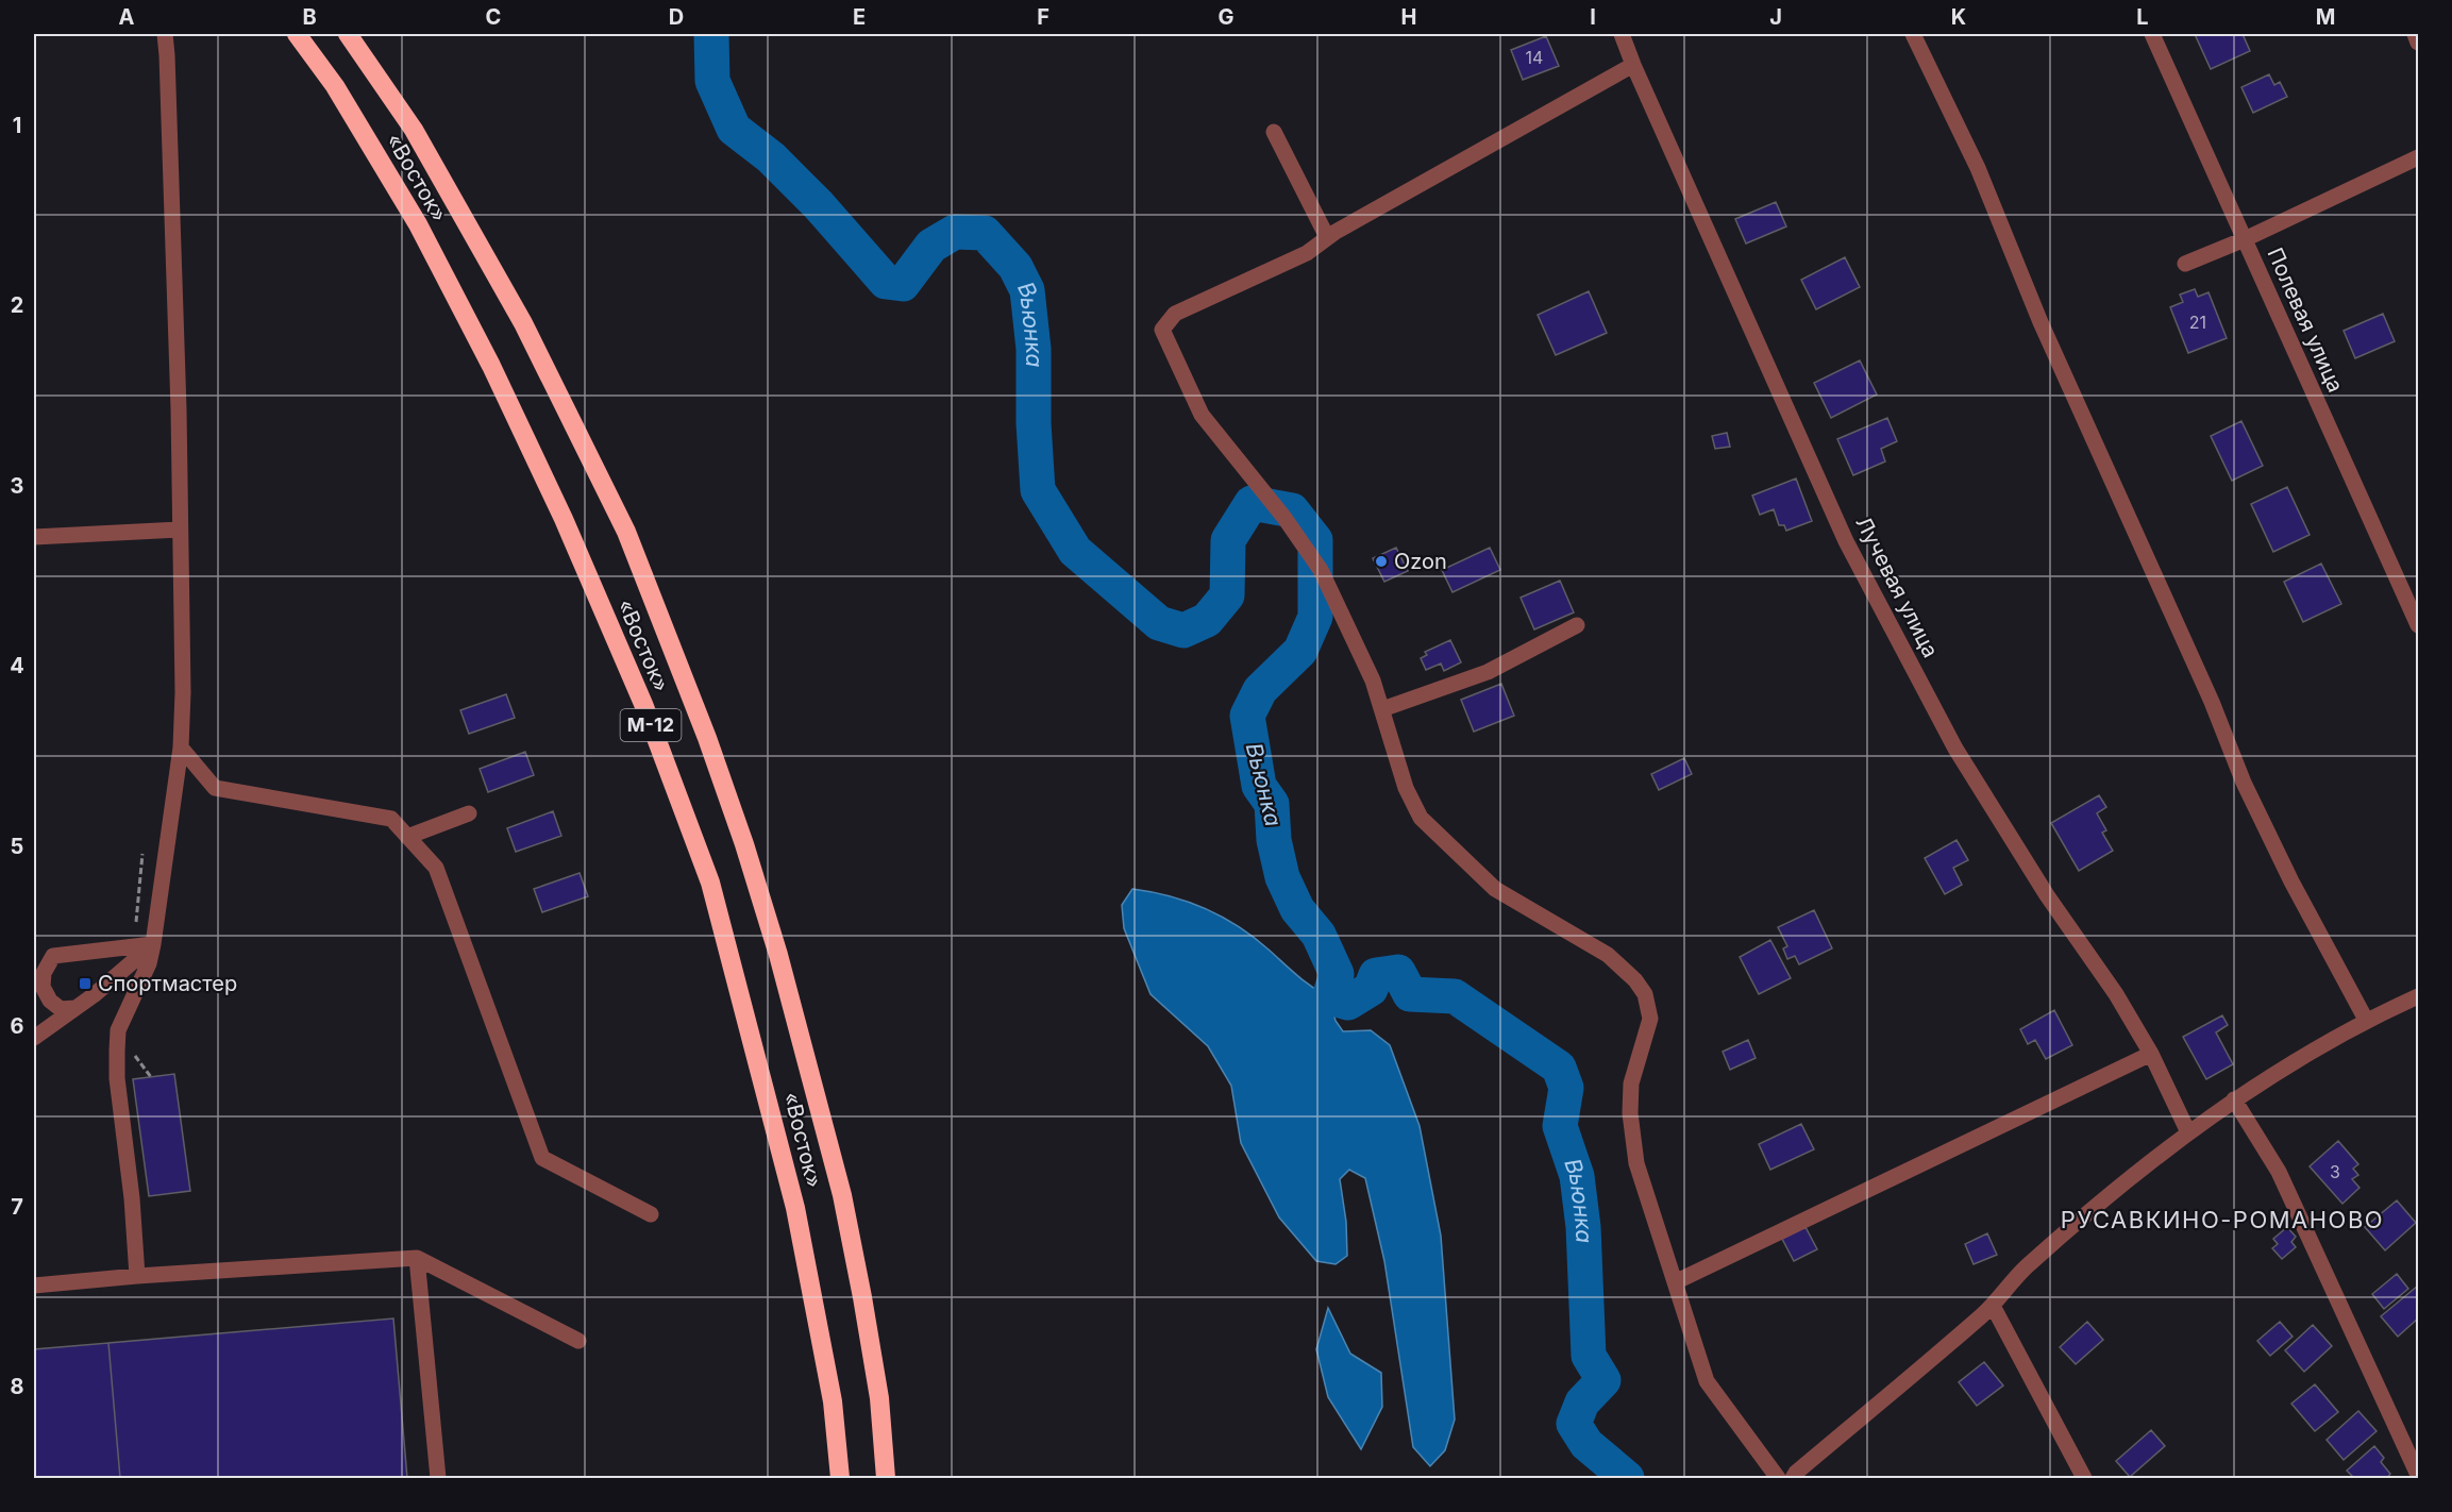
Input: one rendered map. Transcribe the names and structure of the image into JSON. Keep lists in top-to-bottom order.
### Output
{
  "streets": {
    "highway": ["«Восток»", "М-12"],
    "street": ["Полевая улица", "Лучевая улица"]
  },
  "districts": ["РУСАВКИНО-РОМАНОВО"],
  "water": ["Вьюнка"],
  "places": {
    "other": ["Ozon"],
    "transit": ["Спортмастер"]
  },
  "house_numbers": ["14", "21", "3"],
  "grid": {
    "columns": [
      "A",
      "B",
      "C",
      "D",
      "E",
      "F",
      "G",
      "H",
      "I",
      "J",
      "K",
      "L",
      "M"
    ],
    "rows": [
      "1",
      "2",
      "3",
      "4",
      "5",
      "6",
      "7",
      "8"
    ]
  }
}
